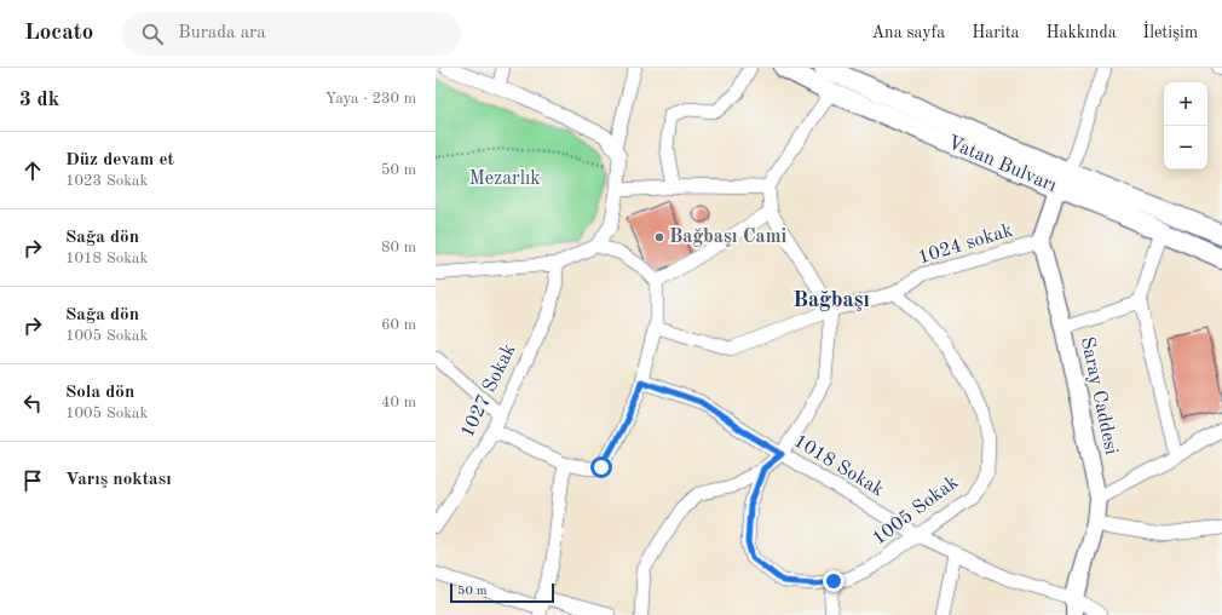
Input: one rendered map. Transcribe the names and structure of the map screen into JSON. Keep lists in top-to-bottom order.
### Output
{
  "streets": {
    "main road": ["Vatan Bulvarı"],
    "street": [
      "1024 sokak",
      "1027 Sokak",
      "Saray Caddesi",
      "1018 Sokak",
      "1005 Sokak"
    ]
  },
  "crossings": [
    ["1024 sokak", "Saray Caddesi"],
    ["1024 sokak", "1005 Sokak"],
    ["Saray Caddesi", "1018 Sokak"],
    ["1018 Sokak", "1005 Sokak"]
  ],
  "districts": ["Bağbaşı"],
  "parks": ["Mezarlık"],
  "places": ["Bağbaşı Cami"],
  "scale_bar": "50 m",
  "page": {
    "header": "Locato",
    "search": "Burada ara",
    "nav": [
      "Ana sayfa",
      "Harita",
      "Hakkında",
      "İletişim"
    ],
    "heading": ["3 dk", "Yaya · 230 m"],
    "map_buttons": ["+", "−"],
    "list": [
      ["Düz devam et", "1023 Sokak", "50 m"],
      ["Sağa dön", "1018 Sokak", "80 m"],
      ["Sağa dön", "1005 Sokak", "60 m"],
      ["Sola dön", "1005 Sokak", "40 m"],
      "Varış noktası"
    ],
    "scale": "50 m"
  }
}
